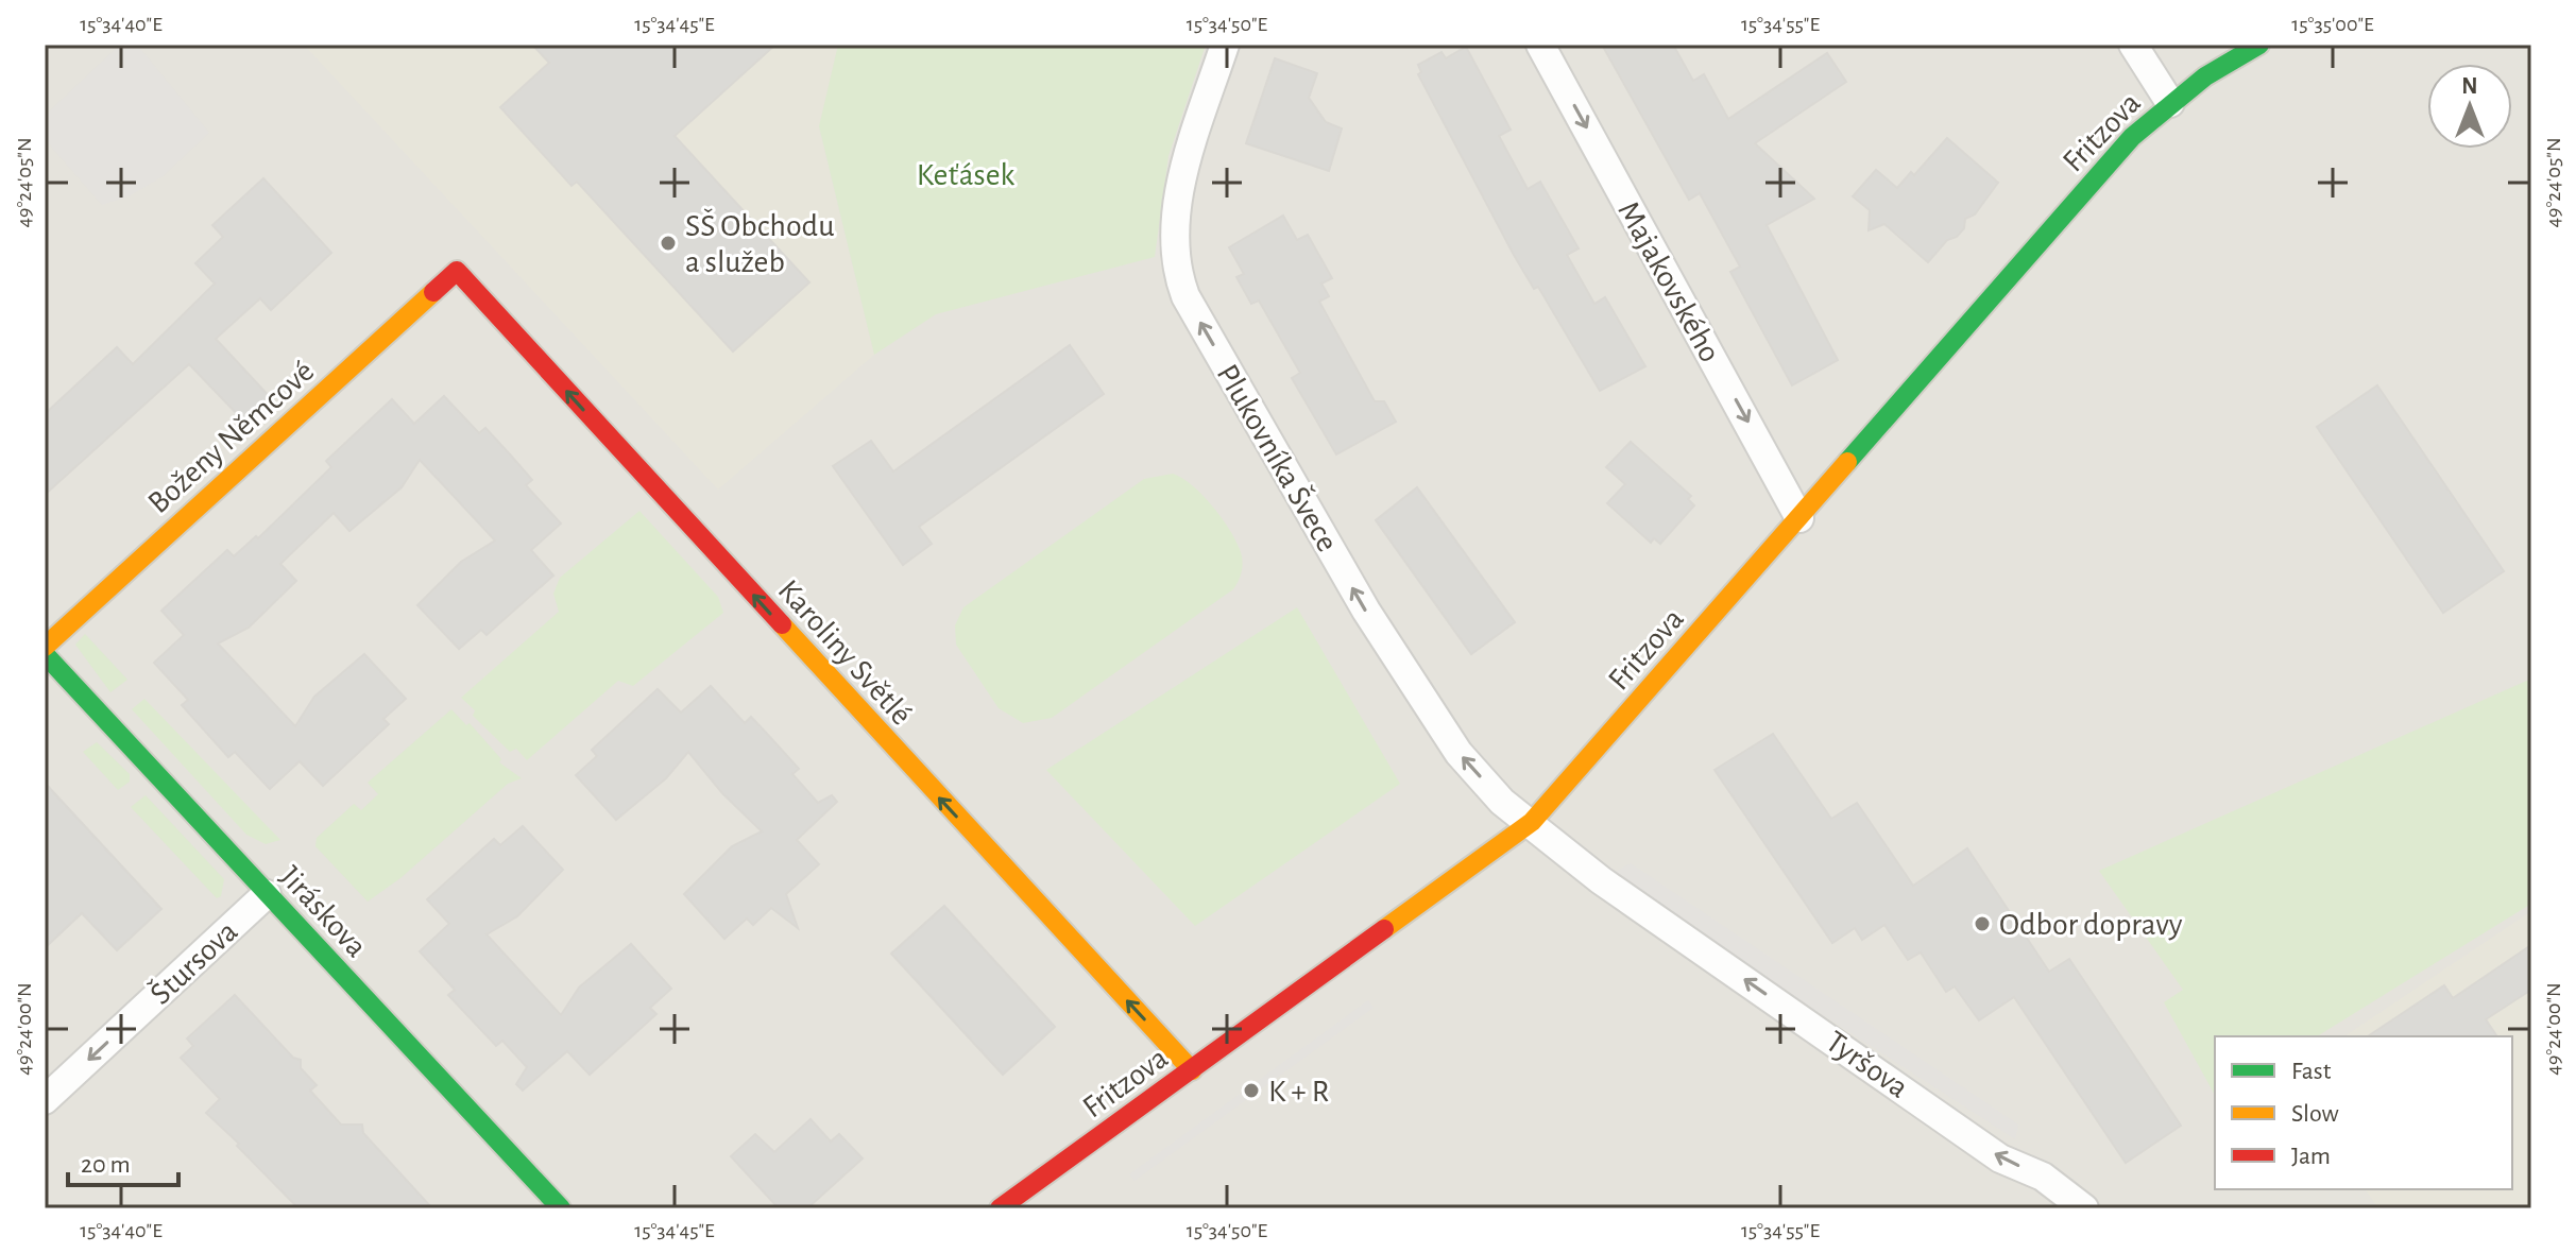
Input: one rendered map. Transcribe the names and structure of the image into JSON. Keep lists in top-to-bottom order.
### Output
{
  "streets": {
    "street": [
      "Fritzova",
      "Majakovského",
      "Boženy Němcové",
      "Plukovníka Švece",
      "Karoliny Světlé",
      "Jiráskova",
      "Štursova",
      "Tyršova"
    ]
  },
  "crossings": [
    ["Fritzova", "Majakovského"],
    ["Fritzova", "Plukovníka Švece"],
    ["Fritzova", "Karoliny Světlé"],
    ["Fritzova", "Tyršova"],
    ["Boženy Němcové", "Karoliny Světlé"],
    ["Plukovníka Švece", "Tyršova"],
    ["Jiráskova", "Štursova"]
  ],
  "one_way": [
    "Majakovského",
    "Plukovníka Švece",
    "Karoliny Světlé",
    "Štursova",
    "Tyršova"
  ],
  "parks": ["Keťásek"],
  "places": ["SŠ Obchodu a služeb", "Odbor dopravy", "K + R"],
  "legend": ["Fast", "Slow", "Jam"],
  "scale_bar": "20 m",
  "north": "top",
  "coordinates": [
    "15°34'40\"E",
    "15°34'45\"E",
    "15°34'50\"E",
    "15°34'55\"E",
    "15°35'00\"E",
    "49°24'05\"N",
    "49°24'00\"N"
  ]
}
